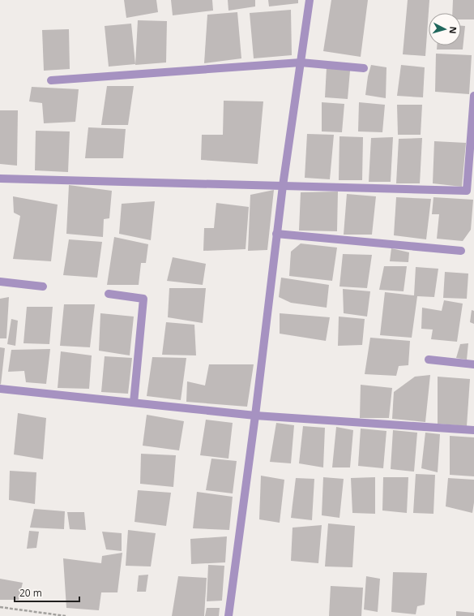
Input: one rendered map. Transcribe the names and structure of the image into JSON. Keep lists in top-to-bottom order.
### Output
{
  "scale_bar": "20 m",
  "north": "right"
}
